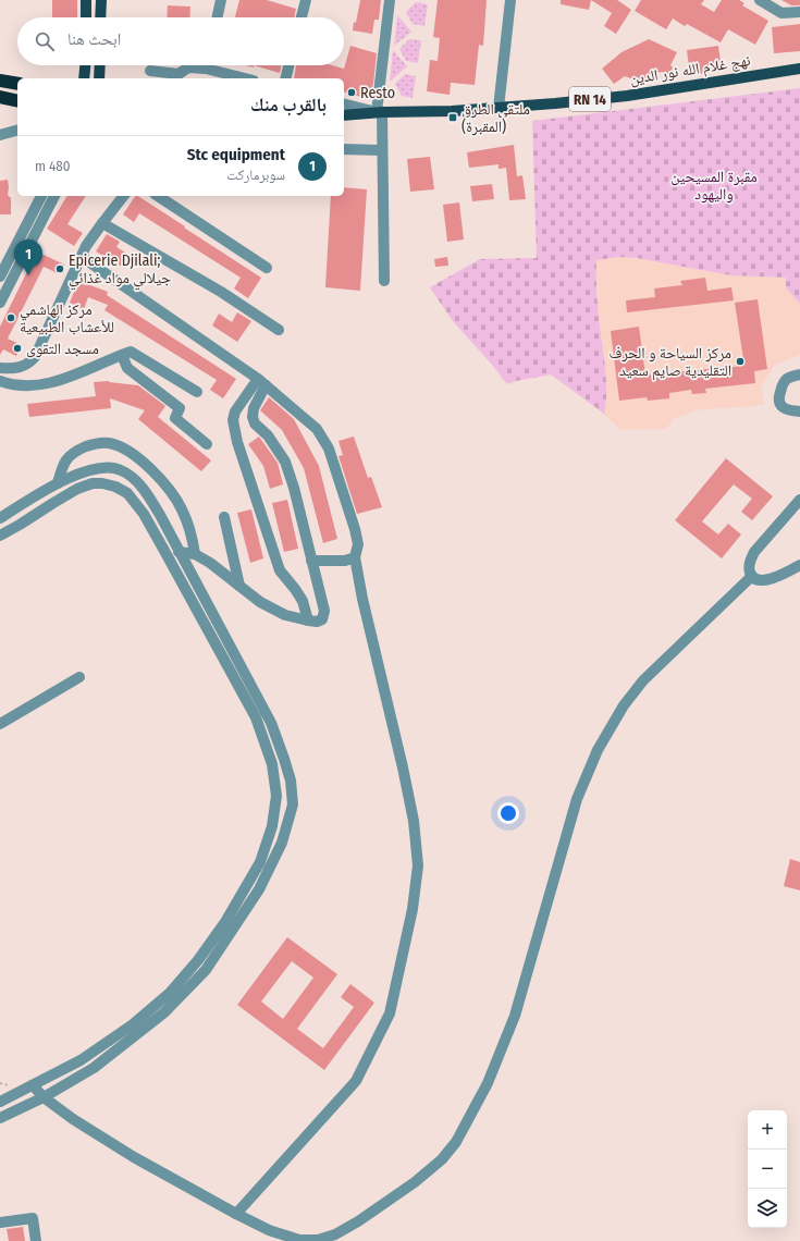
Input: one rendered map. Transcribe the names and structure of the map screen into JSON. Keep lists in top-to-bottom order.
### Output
{
  "streets": {
    "main road": ["نهج غلام الله نور الدين", "RN 14"]
  },
  "crossings": [
    ["نهج غلام الله نور الدين", "RN 14"]
  ],
  "parks": ["مقبرة المسيحين واليهود"],
  "places": {
    "other": [
      "Resto",
      "Epicerie Djilali; جيلالي مواد غذائي",
      "مركز الهاشمي للأعشاب الطبيعية",
      "مسجد التقوى",
      "مركز السياحة و الحرف التقليدية صايم سعيد"
    ],
    "transit": ["ملتقى الطرق (المقبرة)"]
  },
  "page": {
    "search": "ابحث هنا",
    "heading": "بالقرب منك",
    "list": [
      {
        "mark": "1",
        "name": "Stc equipment",
        "note": "سوبرماركت",
        "value": "480 m"
      }
    ],
    "pins": "1",
    "map_buttons": ["+", "−"]
  }
}
